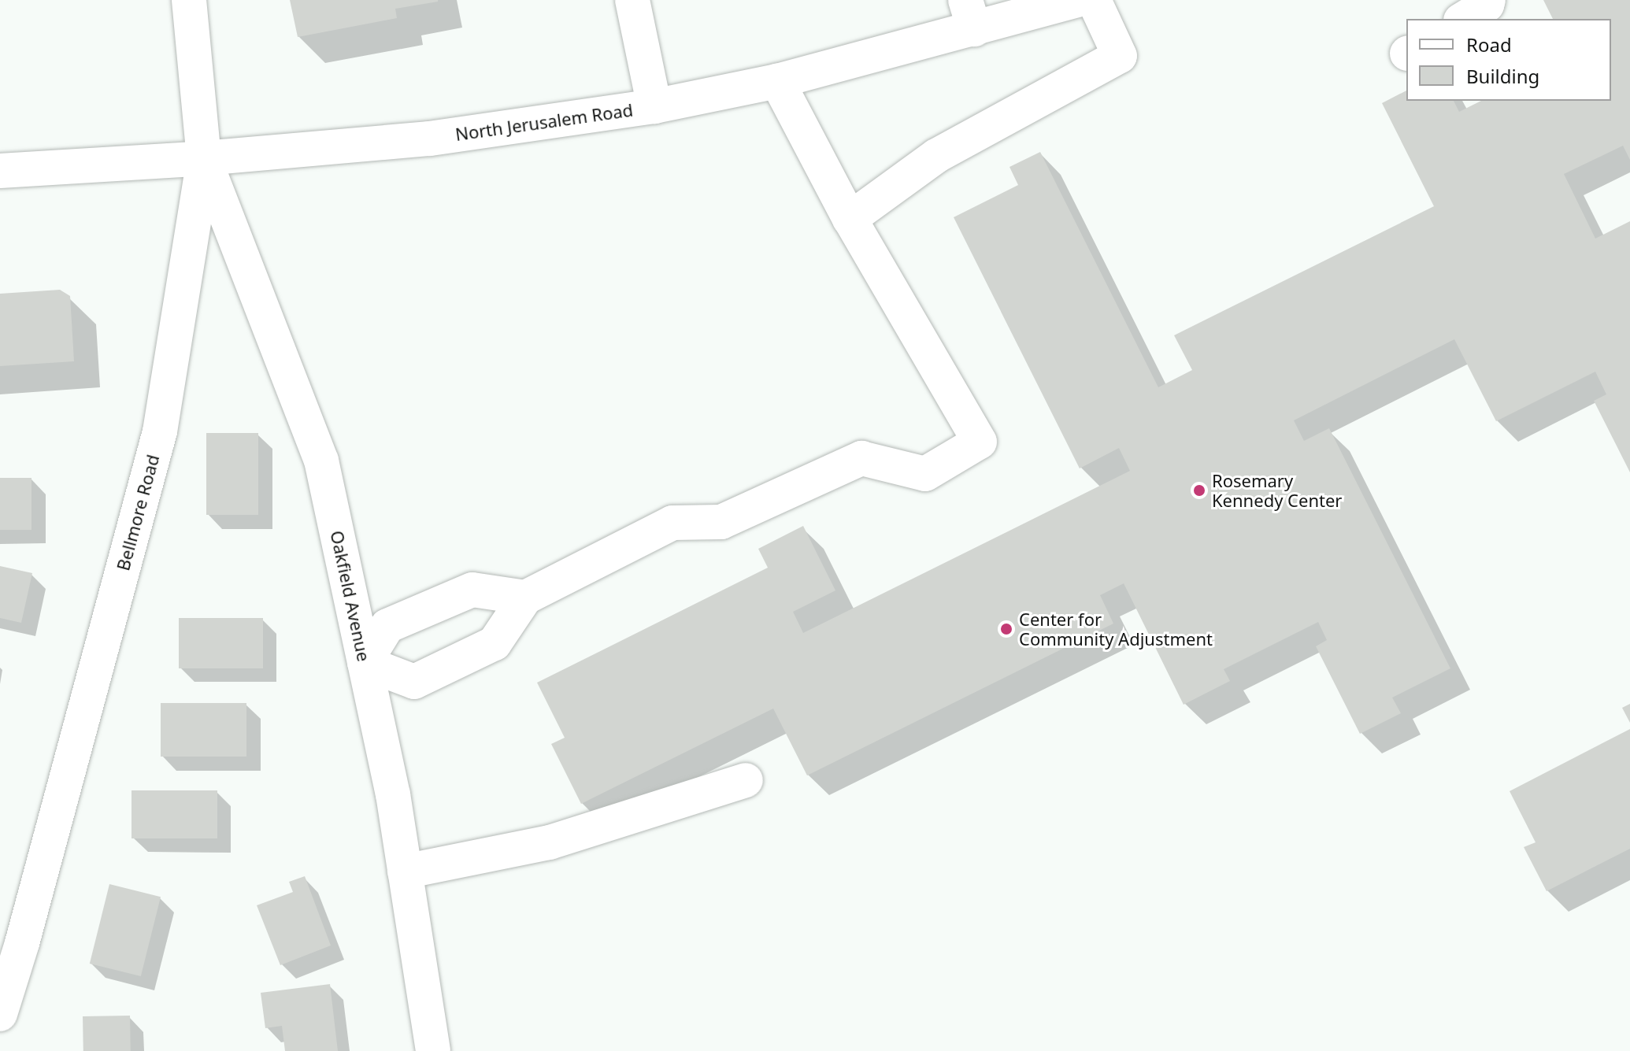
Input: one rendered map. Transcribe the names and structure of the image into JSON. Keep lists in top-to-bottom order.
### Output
{
  "streets": {
    "main road": ["North Jerusalem Road", "Bellmore Road", "Oakfield Avenue"]
  },
  "crossings": [
    ["North Jerusalem Road", "Bellmore Road"],
    ["North Jerusalem Road", "Oakfield Avenue"],
    ["Bellmore Road", "Oakfield Avenue"]
  ],
  "places": ["Rosemary Kennedy Center", "Center for Community Adjustment"],
  "legend": ["Road", "Building"]
}
